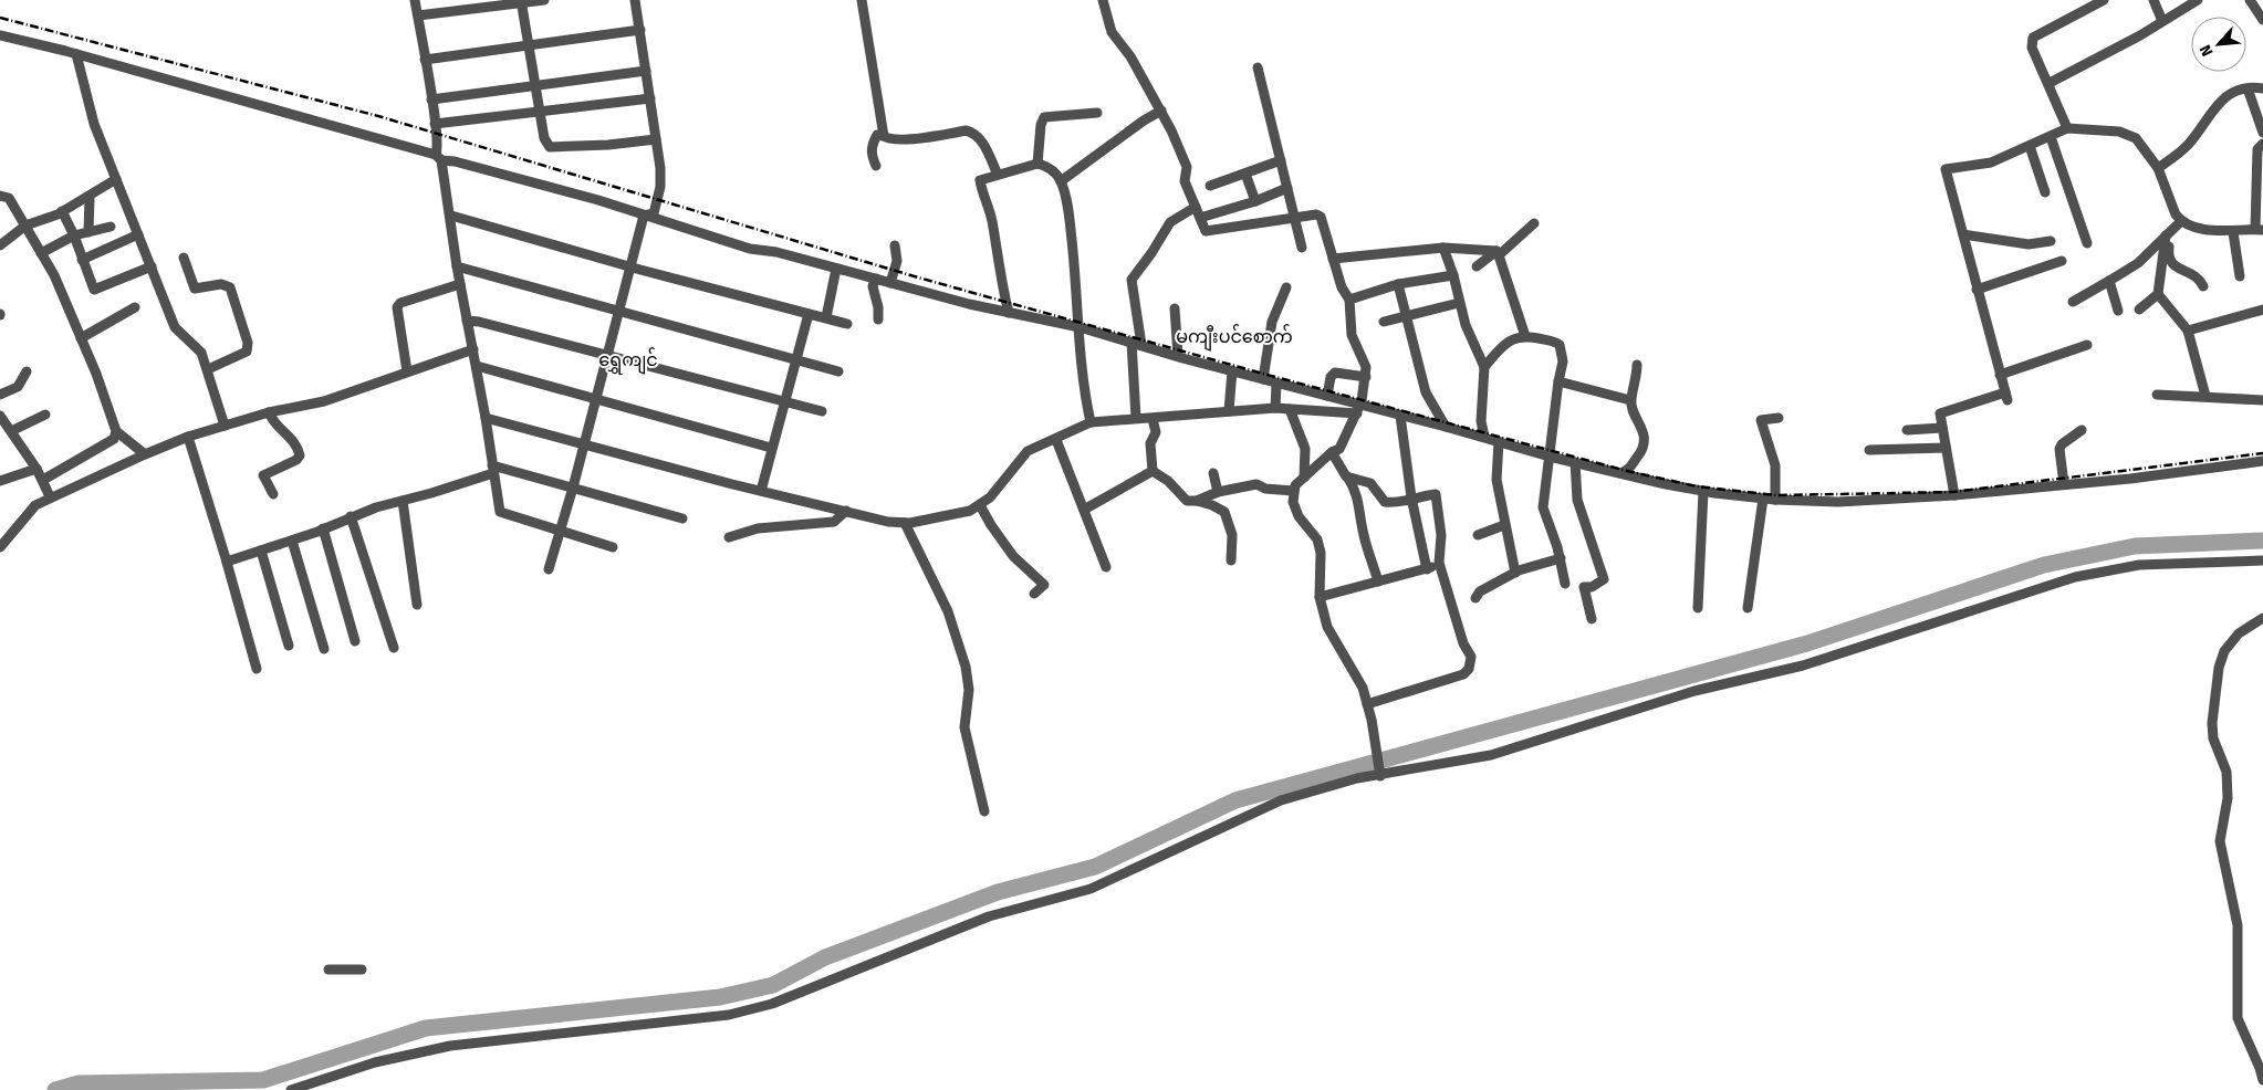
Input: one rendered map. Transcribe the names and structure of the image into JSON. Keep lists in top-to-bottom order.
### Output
{
  "districts": ["မကျီးပင်စောက်", "ရွှေကျင်"],
  "north": "bottom left"
}
